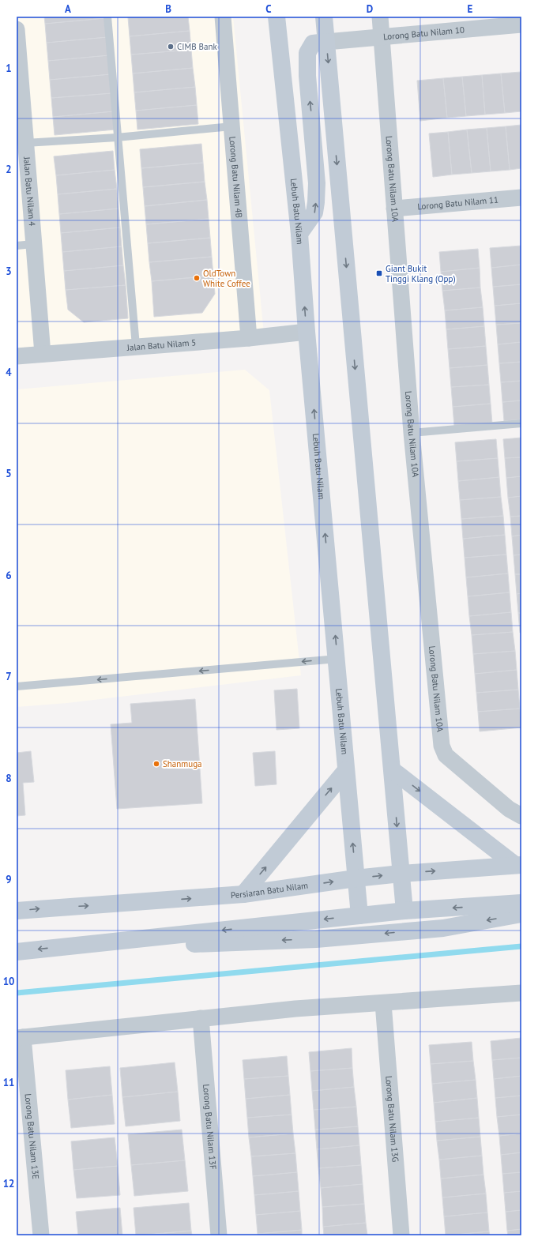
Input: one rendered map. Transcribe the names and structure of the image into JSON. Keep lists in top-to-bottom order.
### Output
{
  "streets": {
    "main road": ["Lebuh Batu Nilam", "Persiaran Batu Nilam"],
    "street": [
      "Lorong Batu Nilam 10",
      "Lorong Batu Nilam 4B",
      "Lorong Batu Nilam 10A",
      "Jalan Batu Nilam 4",
      "Lorong Batu Nilam 11",
      "Jalan Batu Nilam 5",
      "Lorong Batu Nilam 13G",
      "Lorong Batu Nilam 13F",
      "Lorong Batu Nilam 13E"
    ]
  },
  "crossings": [
    ["Lorong Batu Nilam 10", "Lorong Batu Nilam 10A"],
    ["Lorong Batu Nilam 4B", "Jalan Batu Nilam 5"],
    ["Lorong Batu Nilam 10A", "Lorong Batu Nilam 11"],
    ["Jalan Batu Nilam 4", "Jalan Batu Nilam 5"],
    ["Lebuh Batu Nilam", "Jalan Batu Nilam 5"],
    ["Lebuh Batu Nilam", "Persiaran Batu Nilam"]
  ],
  "places": {
    "other": ["CIMB Bank", "OldTown White Coffee", "Shanmuga"],
    "transit": ["Giant Bukit Tinggi Klang (Opp)"]
  },
  "grid": {
    "columns": [
      "A",
      "B",
      "C",
      "D",
      "E"
    ],
    "rows": [
      "1",
      "2",
      "3",
      "4",
      "5",
      "6",
      "7",
      "8",
      "9",
      "10",
      "11",
      "12"
    ]
  }
}
